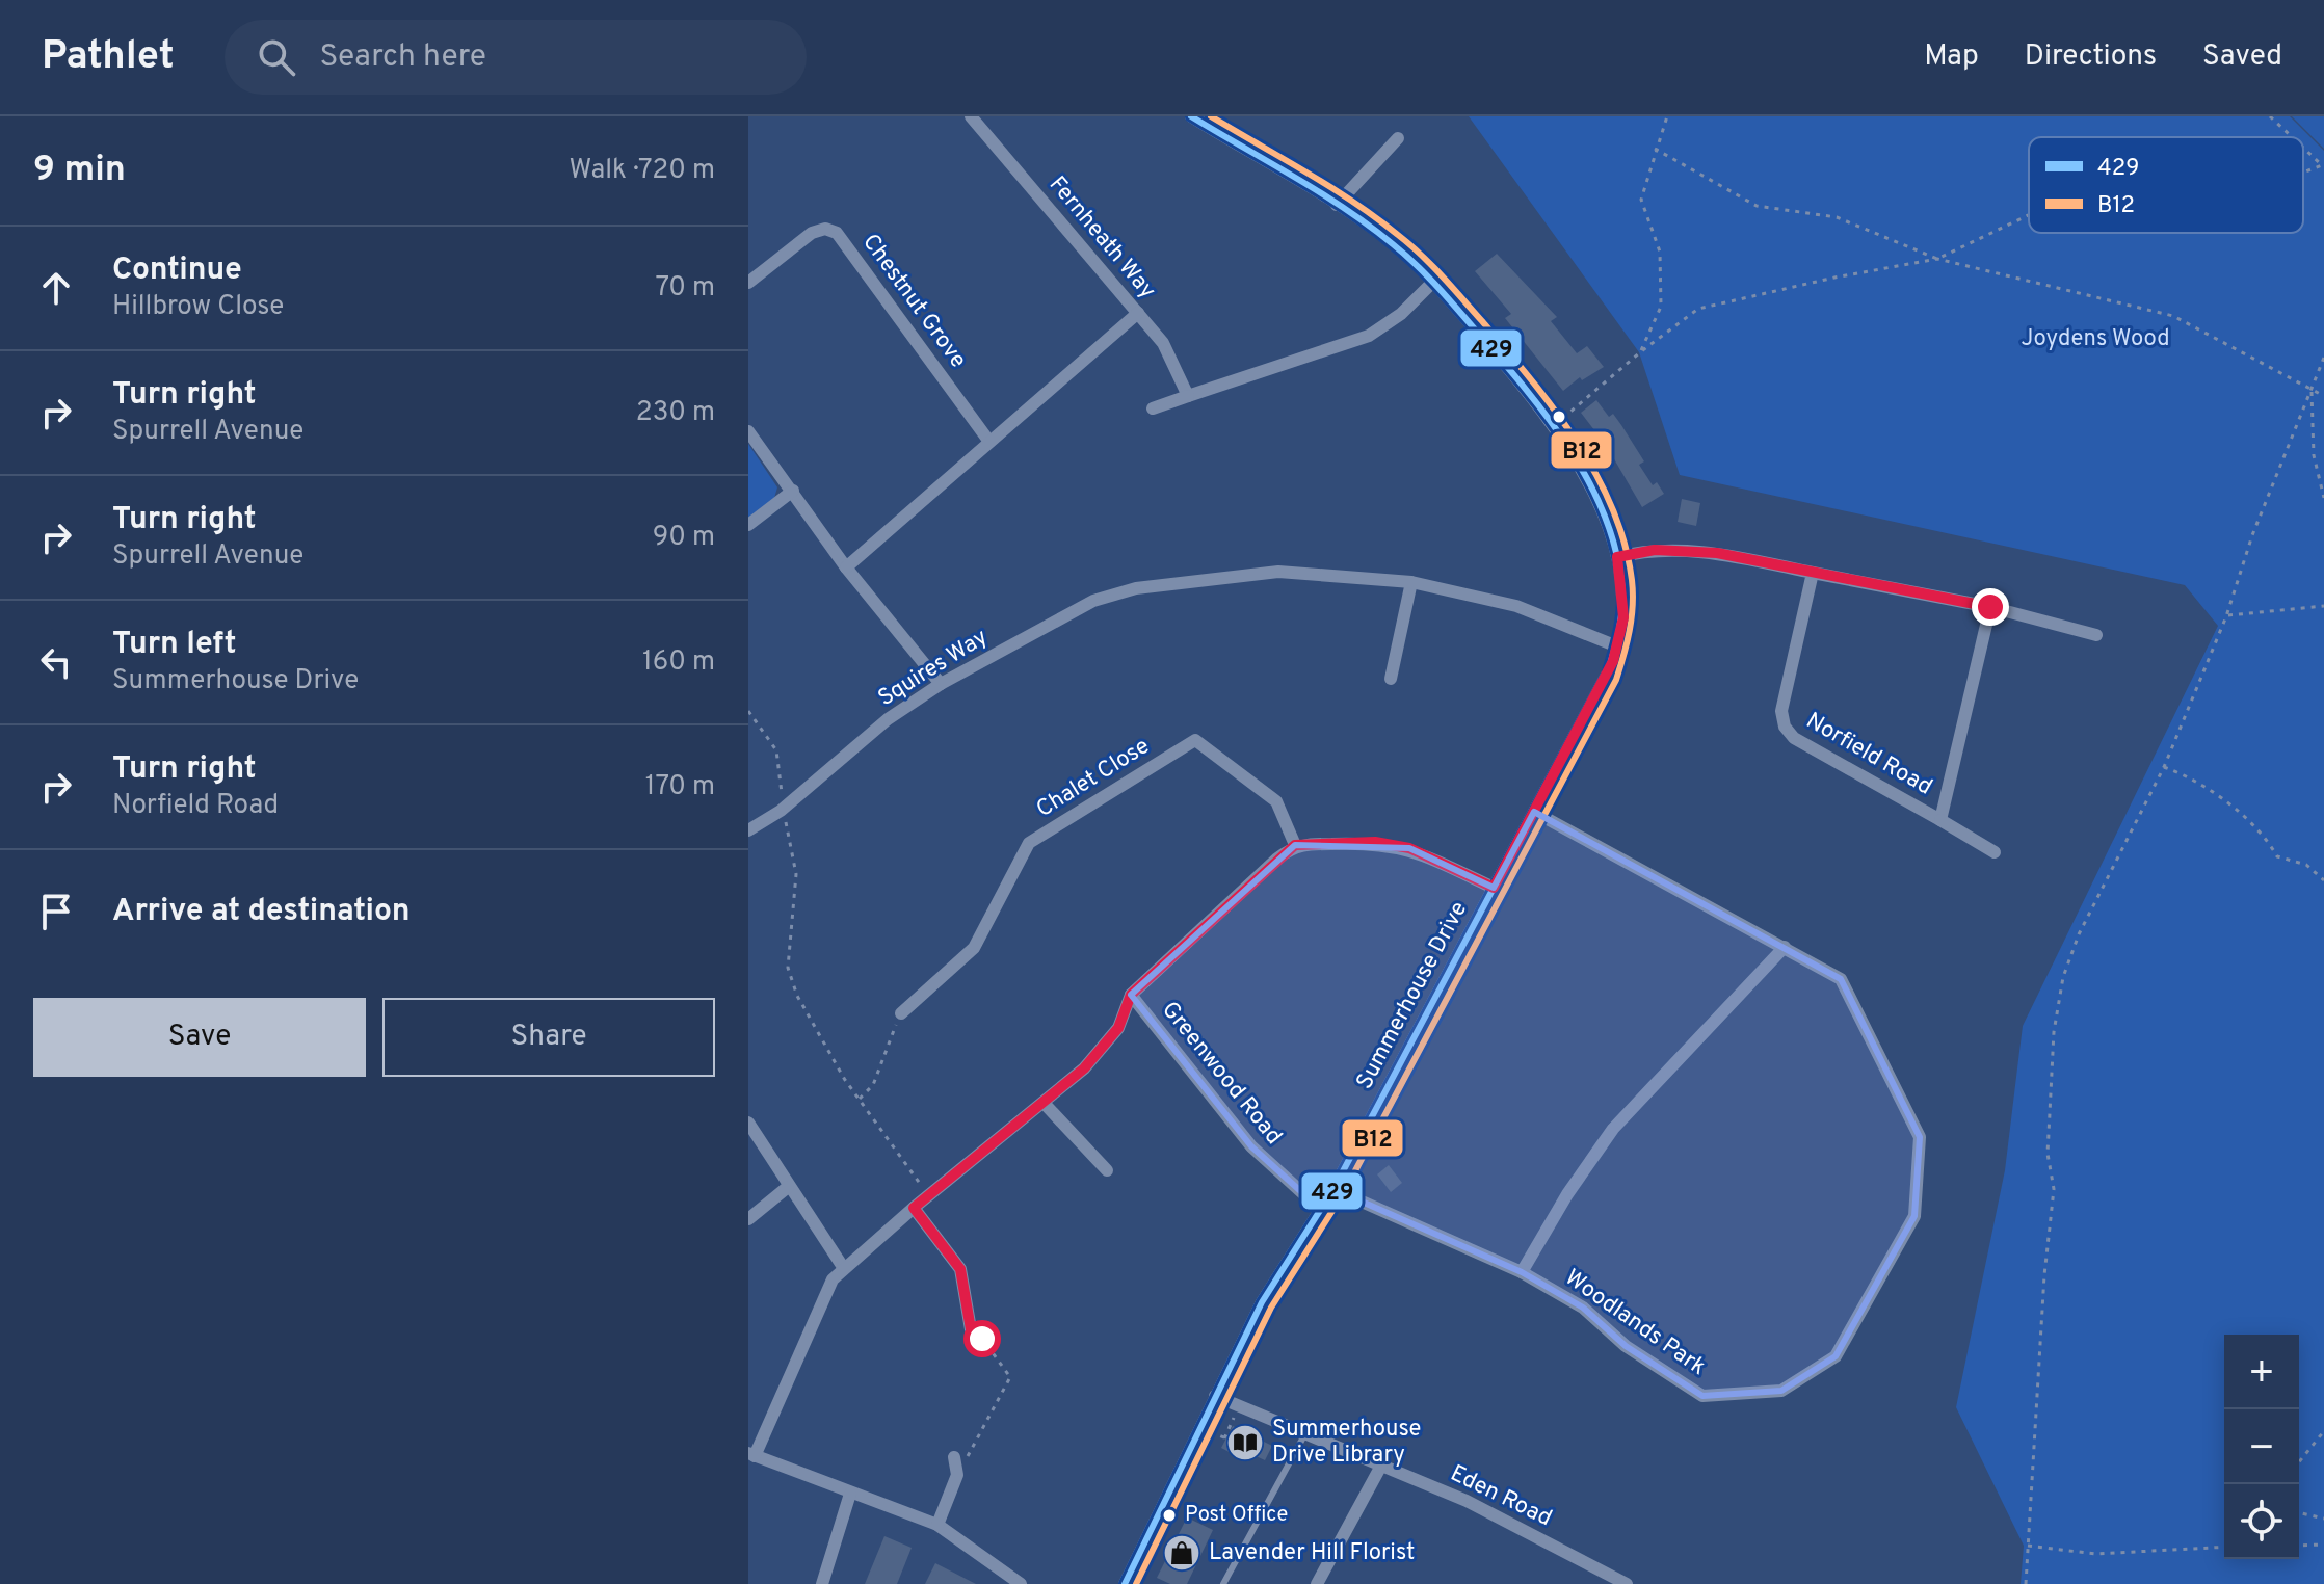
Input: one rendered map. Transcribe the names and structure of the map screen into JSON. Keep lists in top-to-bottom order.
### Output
{
  "streets": {
    "street": [
      "Fernheath Way",
      "Chestnut Grove",
      "Squires Way",
      "Norfield Road",
      "Chalet Close",
      "Summerhouse Drive",
      "Greenwood Road",
      "Woodlands Park",
      "Eden Road"
    ]
  },
  "crossings": [
    ["Squires Way", "Summerhouse Drive"],
    ["Summerhouse Drive", "Greenwood Road"],
    ["Summerhouse Drive", "Woodlands Park"],
    ["Summerhouse Drive", "Eden Road"]
  ],
  "parks": ["Joydens Wood"],
  "places": {
    "library": ["Summerhouse Drive Library"],
    "other": ["Post Office"],
    "shop": ["Lavender Hill Florist"]
  },
  "lines": ["transit line 429", "transit line B12"],
  "legend": ["429", "B12"],
  "page": {
    "header": "Pathlet",
    "search": "Search here",
    "nav": ["Map", "Directions", "Saved"],
    "heading": ["9 min", "Walk · 720 m"],
    "list": [
      ["Continue", "Hillbrow Close", "70 m"],
      ["Turn right", "Spurrell Avenue", "230 m"],
      ["Turn right", "Spurrell Avenue", "90 m"],
      ["Turn left", "Summerhouse Drive", "160 m"],
      ["Turn right", "Norfield Road", "170 m"],
      "Arrive at destination"
    ],
    "buttons": ["Save", "Share"],
    "map_buttons": ["+", "−"]
  }
}
